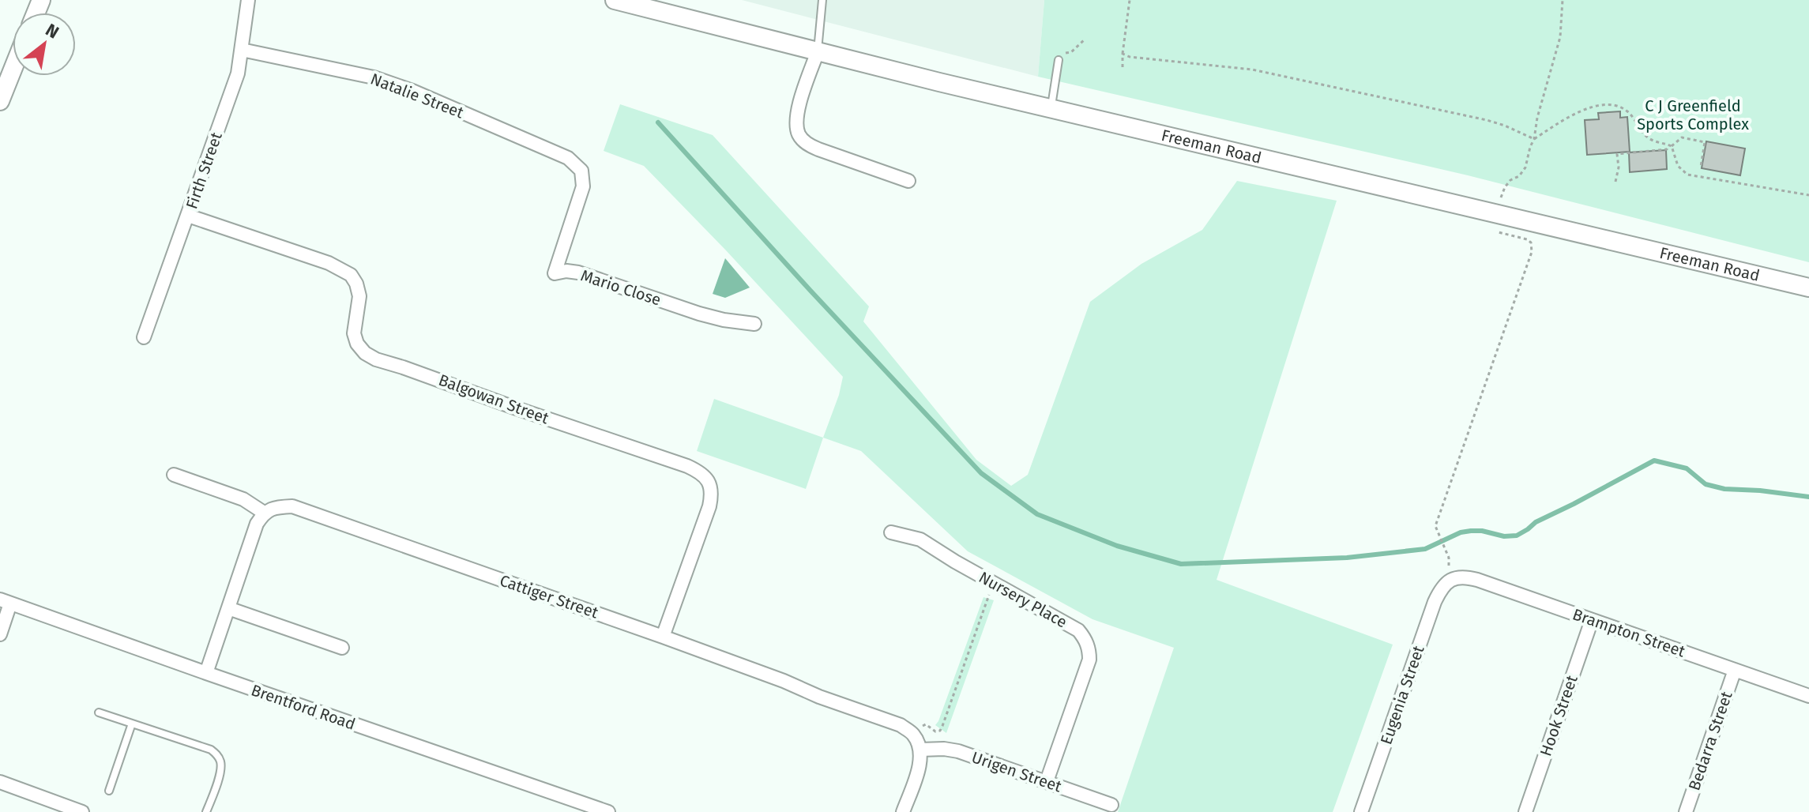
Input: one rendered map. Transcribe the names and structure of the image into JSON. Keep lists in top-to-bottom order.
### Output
{
  "streets": {
    "street": [
      "Natalie Street",
      "Freeman Road",
      "Firth Street",
      "Mario Close",
      "Balgowan Street",
      "Cattiger Street",
      "Nursery Place",
      "Brampton Street",
      "Eugenia Street",
      "Brentford Road",
      "Hook Street",
      "Bedarra Street",
      "Urigen Street"
    ]
  },
  "crossings": [
    ["Natalie Street", "Firth Street"],
    ["Natalie Street", "Mario Close"],
    ["Firth Street", "Balgowan Street"],
    ["Balgowan Street", "Cattiger Street"],
    ["Nursery Place", "Urigen Street"],
    ["Brampton Street", "Eugenia Street"],
    ["Brampton Street", "Hook Street"],
    ["Brampton Street", "Bedarra Street"]
  ],
  "parks": ["C J Greenfield Sports Complex"],
  "north": "top right"
}
